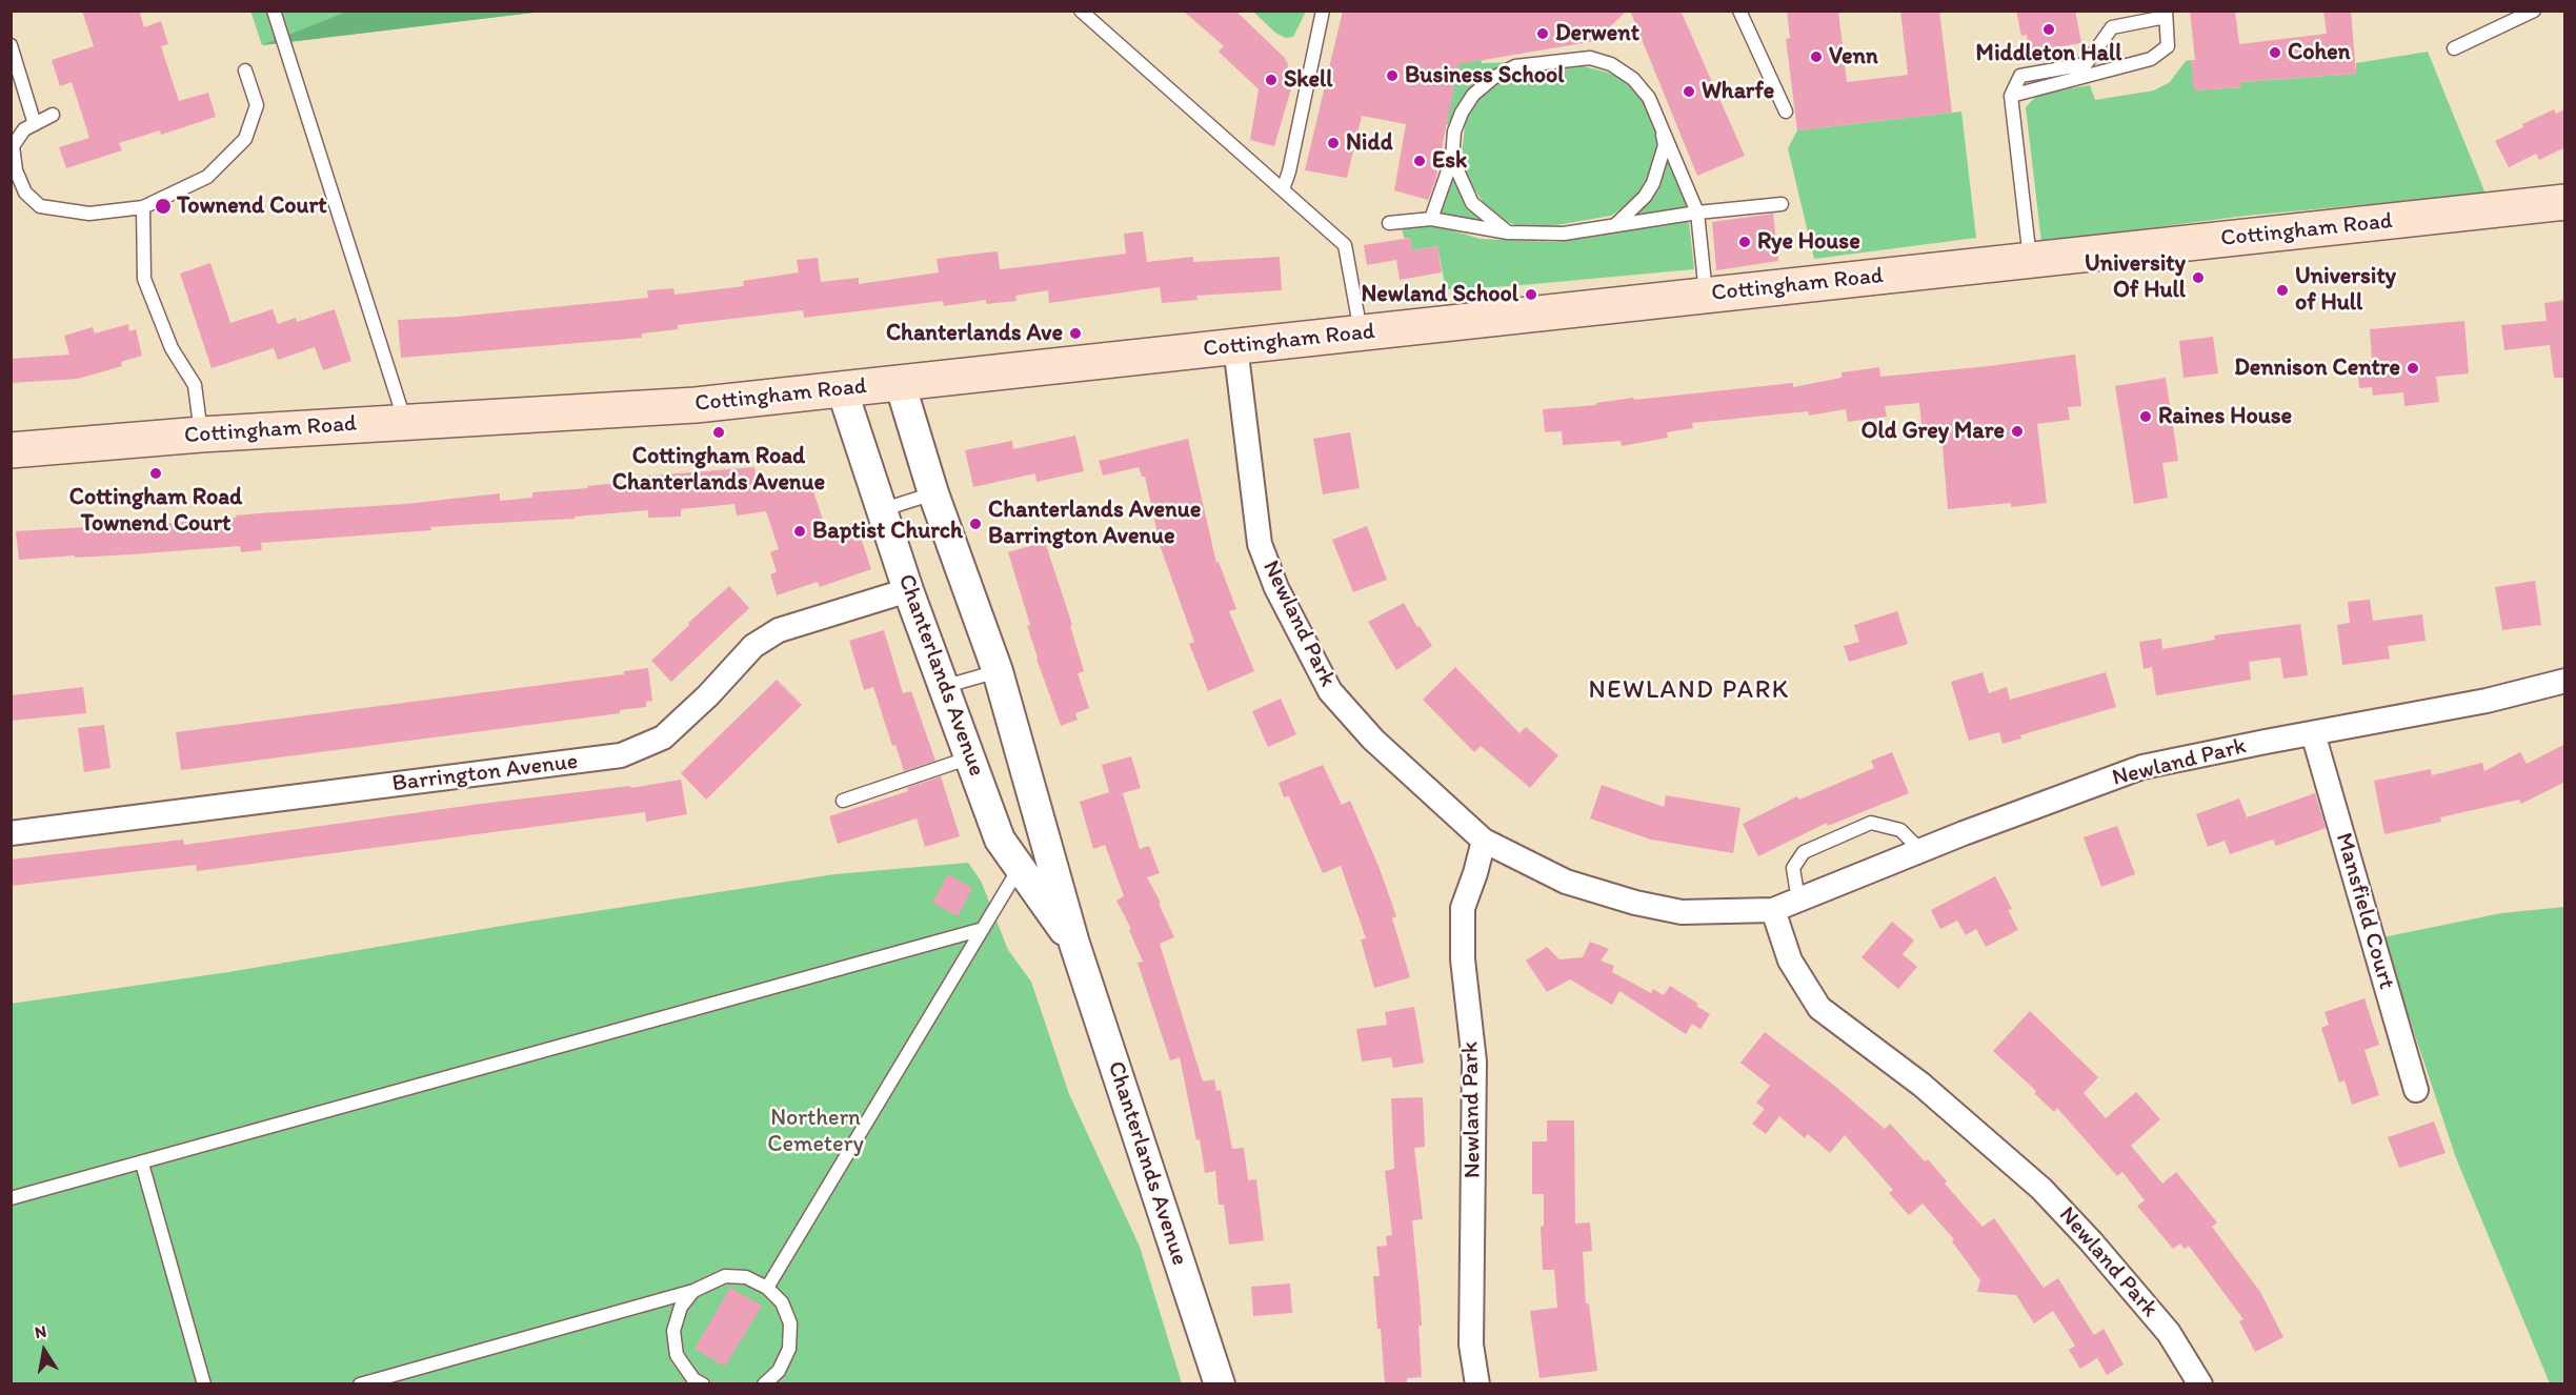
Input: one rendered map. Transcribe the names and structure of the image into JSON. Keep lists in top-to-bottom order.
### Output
{
  "streets": {
    "main road": ["Cottingham Road"],
    "street": [
      "Newland Park",
      "Chanterlands Avenue",
      "Barrington Avenue",
      "Mansfield Court"
    ]
  },
  "crossings": [
    ["Cottingham Road", "Newland Park"],
    ["Cottingham Road", "Chanterlands Avenue"],
    ["Newland Park", "Mansfield Court"],
    ["Chanterlands Avenue", "Barrington Avenue"]
  ],
  "districts": ["NEWLAND PARK"],
  "parks": ["Northern Cemetery"],
  "places": [
    "Middleton Hall",
    "Derwent",
    "Cohen",
    "Venn",
    "Business School",
    "Skell",
    "Wharfe",
    "Nidd",
    "Esk",
    "Townend Court",
    "Rye House",
    "University Of Hull",
    "University of Hull",
    "Newland School",
    "Chanterlands Ave",
    "Dennison Centre",
    "Raines House",
    "Old Grey Mare",
    "Cottingham Road Chanterlands Avenue",
    "Cottingham Road Townend Court",
    "Chanterlands Avenue Barrington Avenue",
    "Baptist Church"
  ],
  "north": "top"
}
